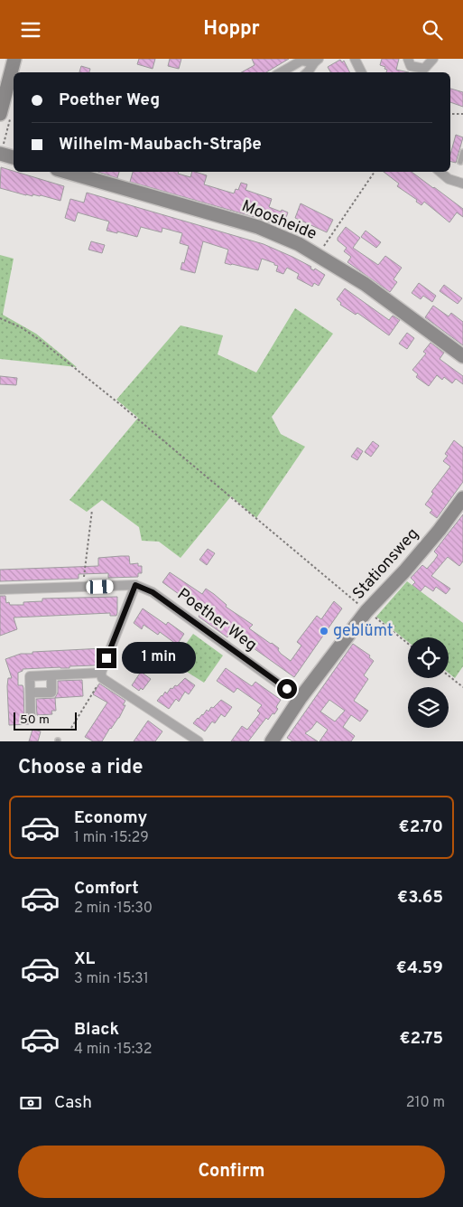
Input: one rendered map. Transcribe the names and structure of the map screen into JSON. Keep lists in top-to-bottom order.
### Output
{
  "streets": {
    "street": ["Moosheide", "Stationsweg", "Poether Weg"]
  },
  "crossings": [
    ["Stationsweg", "Poether Weg"]
  ],
  "places": ["geblümt"],
  "scale_bar": "50 m",
  "page": {
    "header": "Hoppr",
    "banner": ["Poether Weg", "Wilhelm-Maubach-Straße"],
    "bubble": "1 min",
    "scale": "50 m",
    "heading": "Choose a ride",
    "list": [
      {
        "name": "Economy",
        "note": "1 min · 15:29",
        "value": "€2.70"
      },
      {
        "name": "Comfort",
        "note": "2 min · 15:30",
        "value": "€3.65"
      },
      {
        "name": "XL",
        "note": "3 min · 15:31",
        "value": "€4.59"
      },
      {
        "name": "Black",
        "note": "4 min · 15:32",
        "value": "€2.75"
      }
    ],
    "pay": ["Cash", "210 m"],
    "buttons": "Confirm"
  }
}
